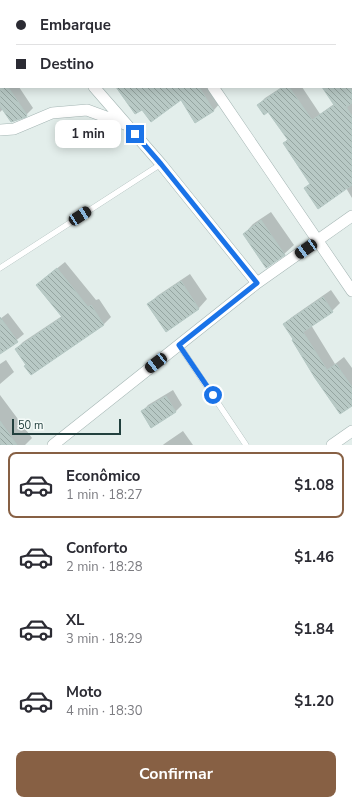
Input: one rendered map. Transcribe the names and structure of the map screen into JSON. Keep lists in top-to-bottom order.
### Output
{
  "scale_bar": "50 m",
  "page": {
    "banner": ["Embarque", "Destino"],
    "bubble": "1 min",
    "scale": "50 m",
    "list": [
      {
        "name": "Econômico",
        "note": "1 min · 18:27",
        "value": "$1.08"
      },
      {
        "name": "Conforto",
        "note": "2 min · 18:28",
        "value": "$1.46"
      },
      {
        "name": "XL",
        "note": "3 min · 18:29",
        "value": "$1.84"
      },
      {
        "name": "Moto",
        "note": "4 min · 18:30",
        "value": "$1.20"
      }
    ],
    "buttons": "Confirmar"
  }
}
